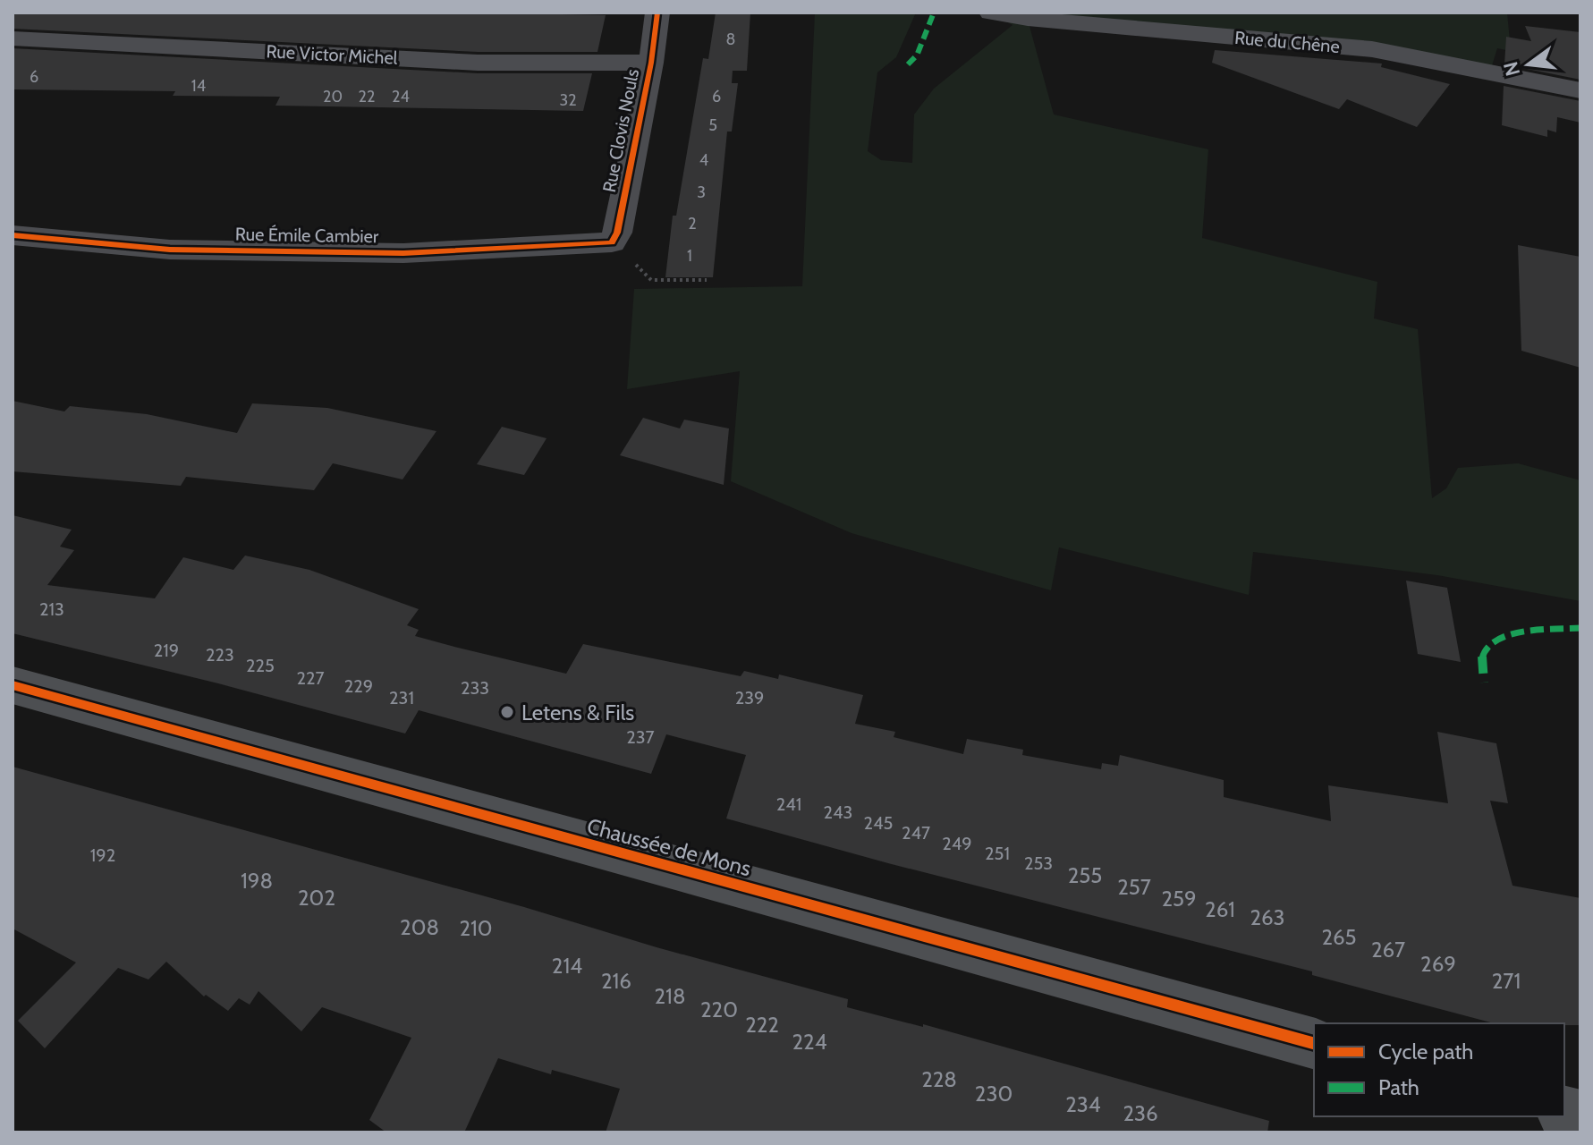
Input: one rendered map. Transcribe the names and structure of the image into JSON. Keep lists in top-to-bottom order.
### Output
{
  "streets": {
    "main road": ["Chaussée de Mons"],
    "street": [
      "Rue du Chêne",
      "Rue Victor Michel",
      "Rue Clovis Nouls",
      "Rue Émile Cambier"
    ]
  },
  "crossings": [
    ["Rue Victor Michel", "Rue Clovis Nouls"],
    ["Rue Clovis Nouls", "Rue Émile Cambier"]
  ],
  "places": ["Letens & Fils"],
  "house_numbers": [
    "8",
    "6",
    "14",
    "20",
    "22",
    "24",
    "6",
    "32",
    "5",
    "4",
    "3",
    "2",
    "1",
    "213",
    "219",
    "223",
    "225",
    "227",
    "229",
    "233",
    "231",
    "239",
    "237",
    "241",
    "243",
    "245",
    "247",
    "249",
    "251",
    "192",
    "253",
    "255",
    "198",
    "257",
    "202",
    "259",
    "261",
    "263",
    "208",
    "210",
    "265",
    "267",
    "269",
    "214",
    "216",
    "271",
    "218",
    "220",
    "222",
    "224",
    "228",
    "230",
    "234",
    "236"
  ],
  "legend": ["Cycle path", "Path"],
  "north": "left"
}
